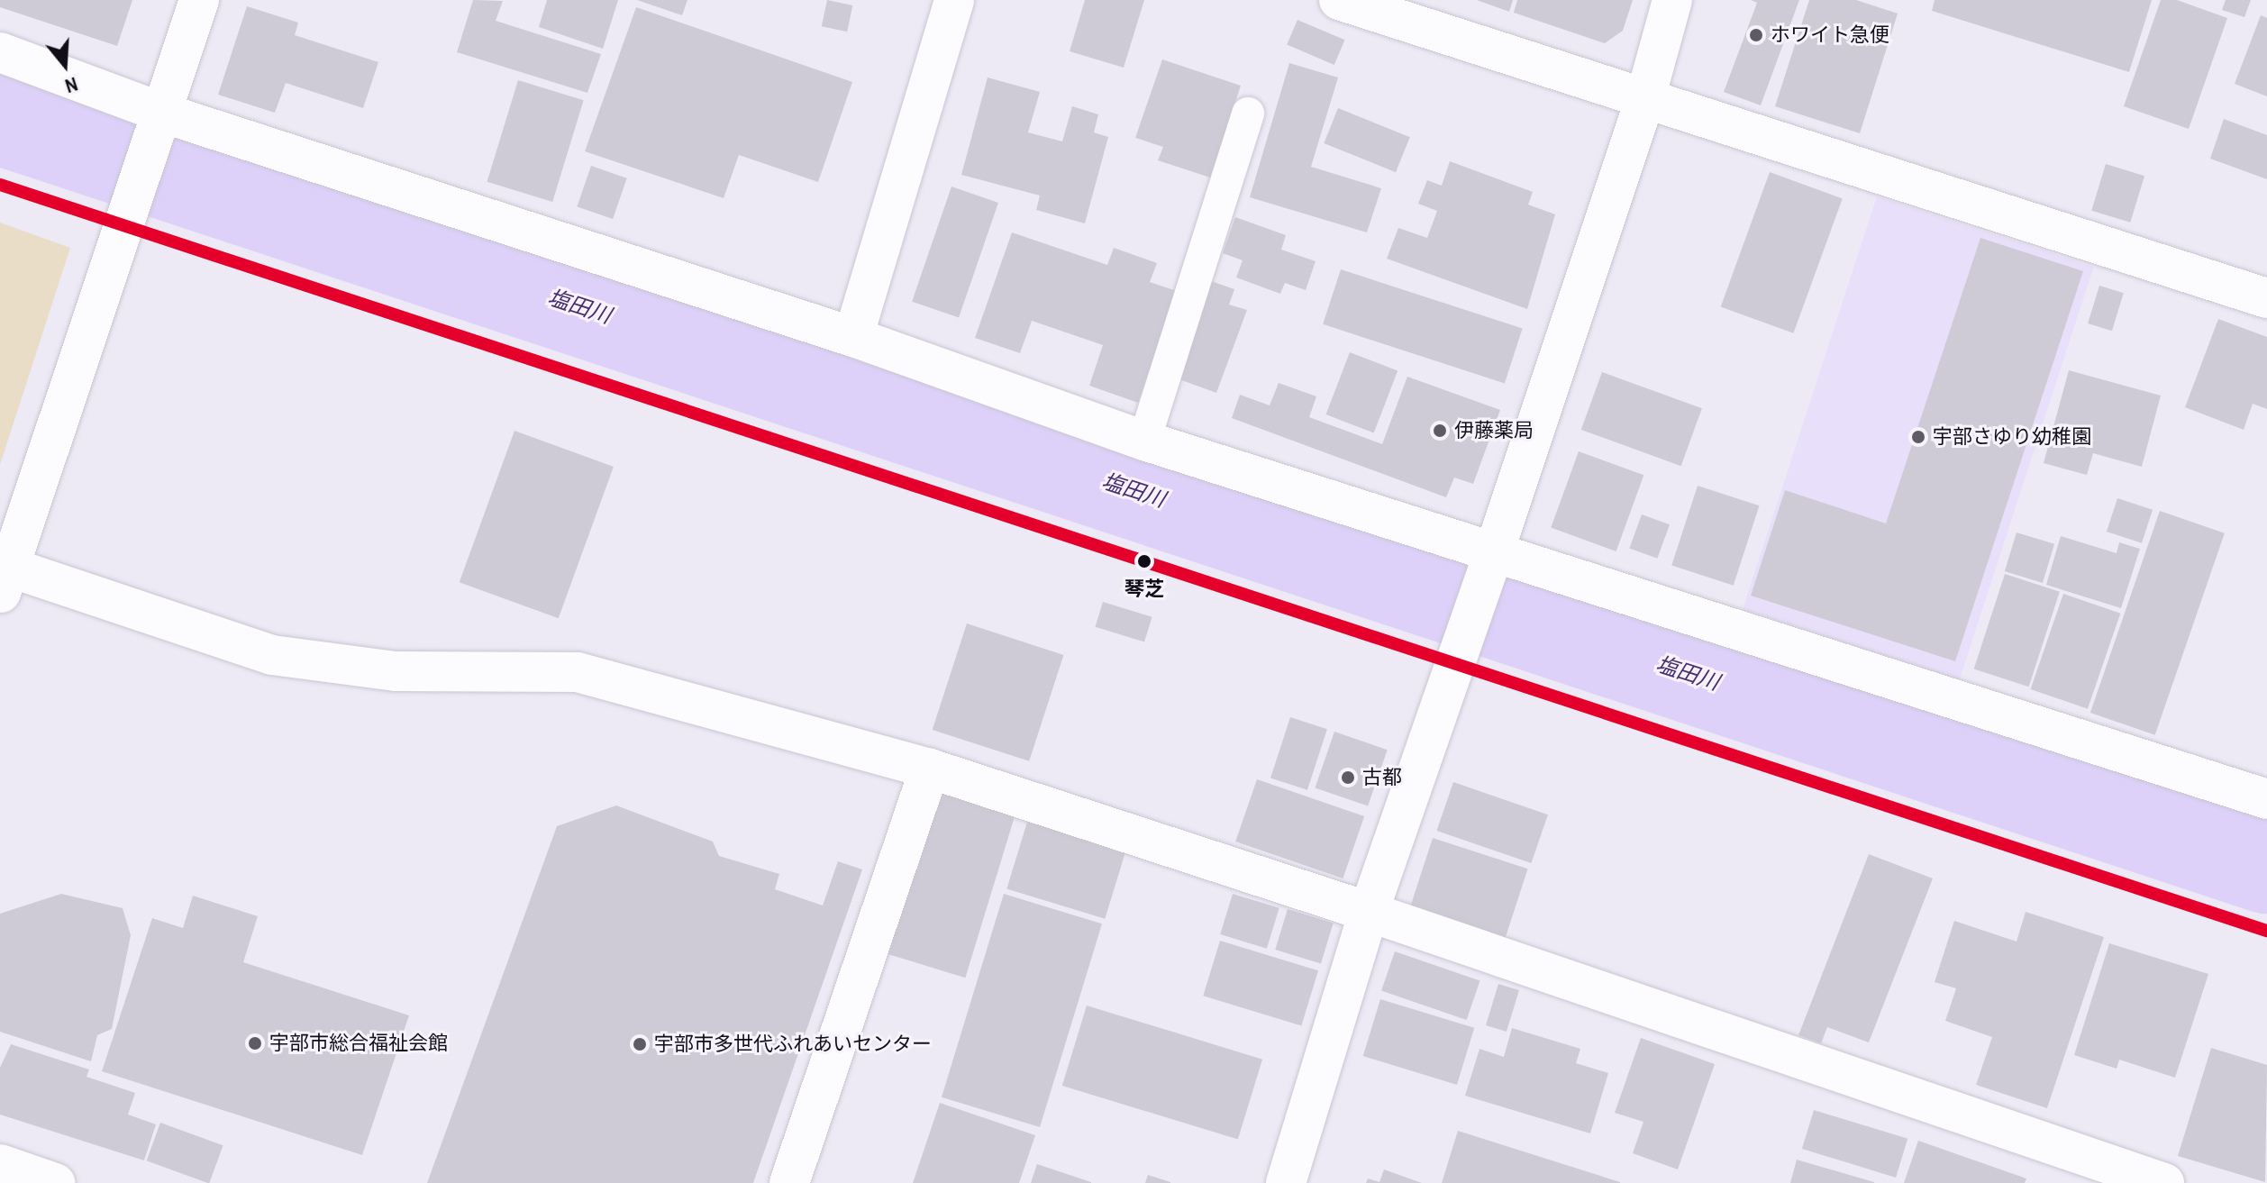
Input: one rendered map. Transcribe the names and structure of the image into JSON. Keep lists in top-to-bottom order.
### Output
{
  "water": ["塩田川"],
  "places": [
    "ホワイト急便",
    "伊藤薬局",
    "宇部さゆり幼稚園",
    "琴芝",
    "古都",
    "宇部市総合福祉会館",
    "宇部市多世代ふれあいセンター"
  ],
  "north": "bottom"
}
